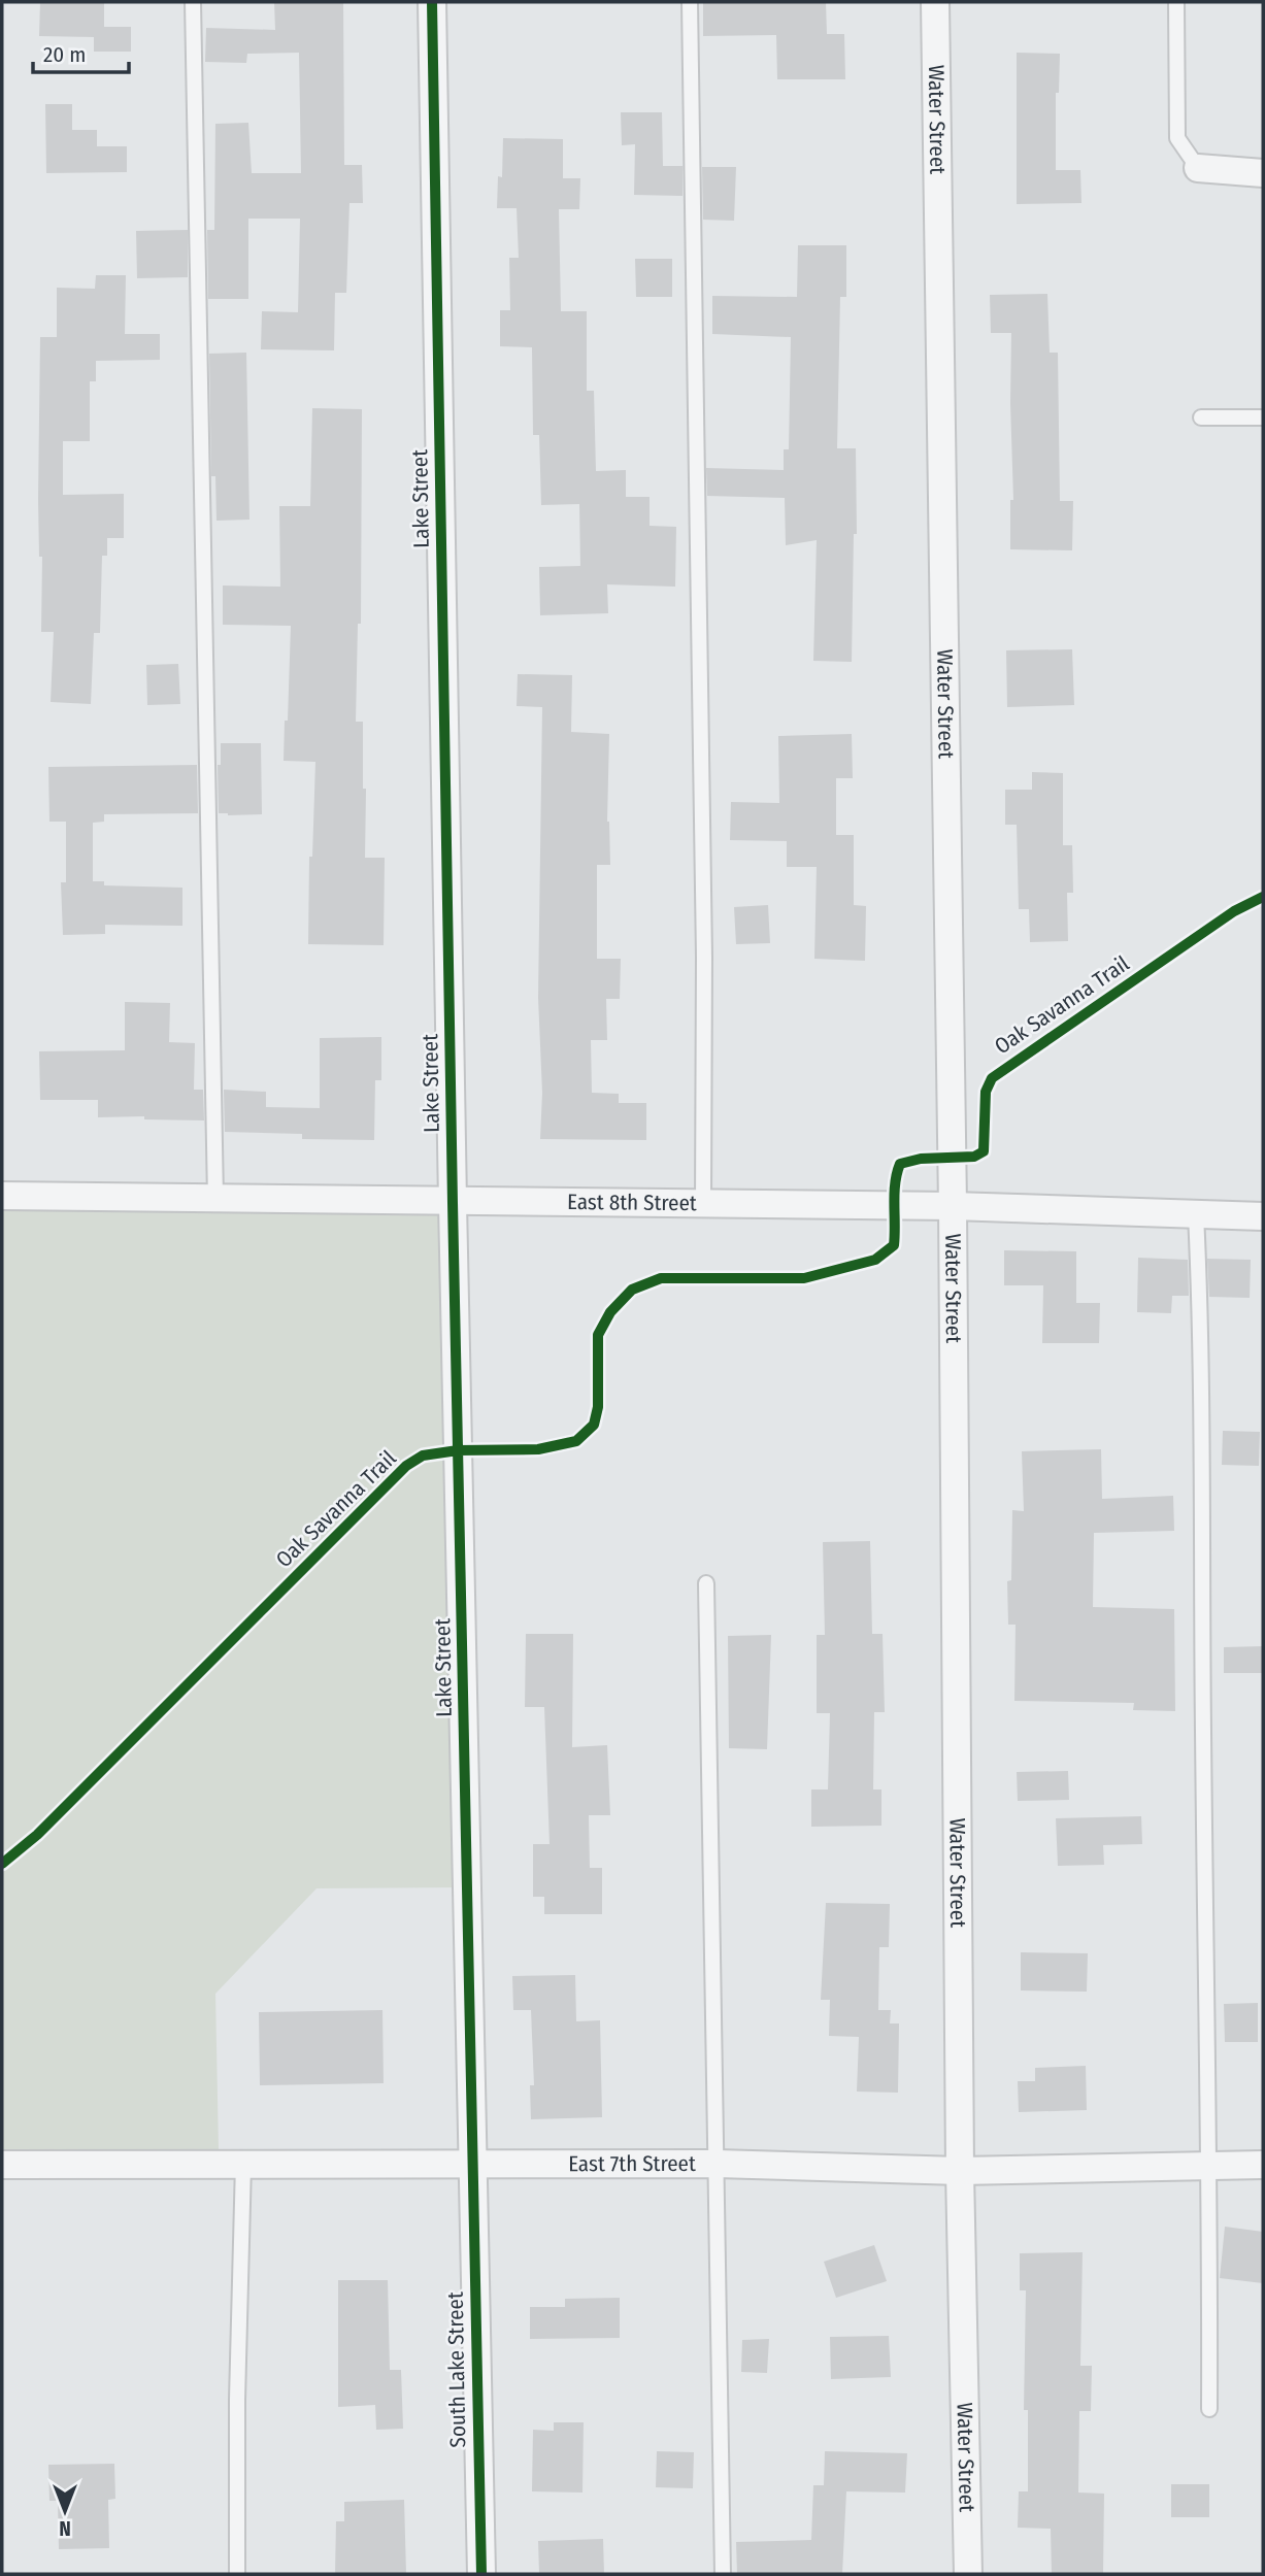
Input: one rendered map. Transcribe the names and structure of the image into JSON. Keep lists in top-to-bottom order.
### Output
{
  "streets": {
    "street": [
      "Water Street",
      "Lake Street",
      "East 8th Street",
      "East 7th Street",
      "South Lake Street"
    ],
    "cycle path": ["Oak Savanna Trail"]
  },
  "crossings": [
    ["Water Street", "East 8th Street"],
    ["Water Street", "East 7th Street"],
    ["Lake Street", "East 8th Street"],
    ["Lake Street", "East 7th Street"],
    ["Lake Street", "South Lake Street"],
    ["East 7th Street", "South Lake Street"]
  ],
  "scale_bar": "20 m",
  "north": "bottom"
}
